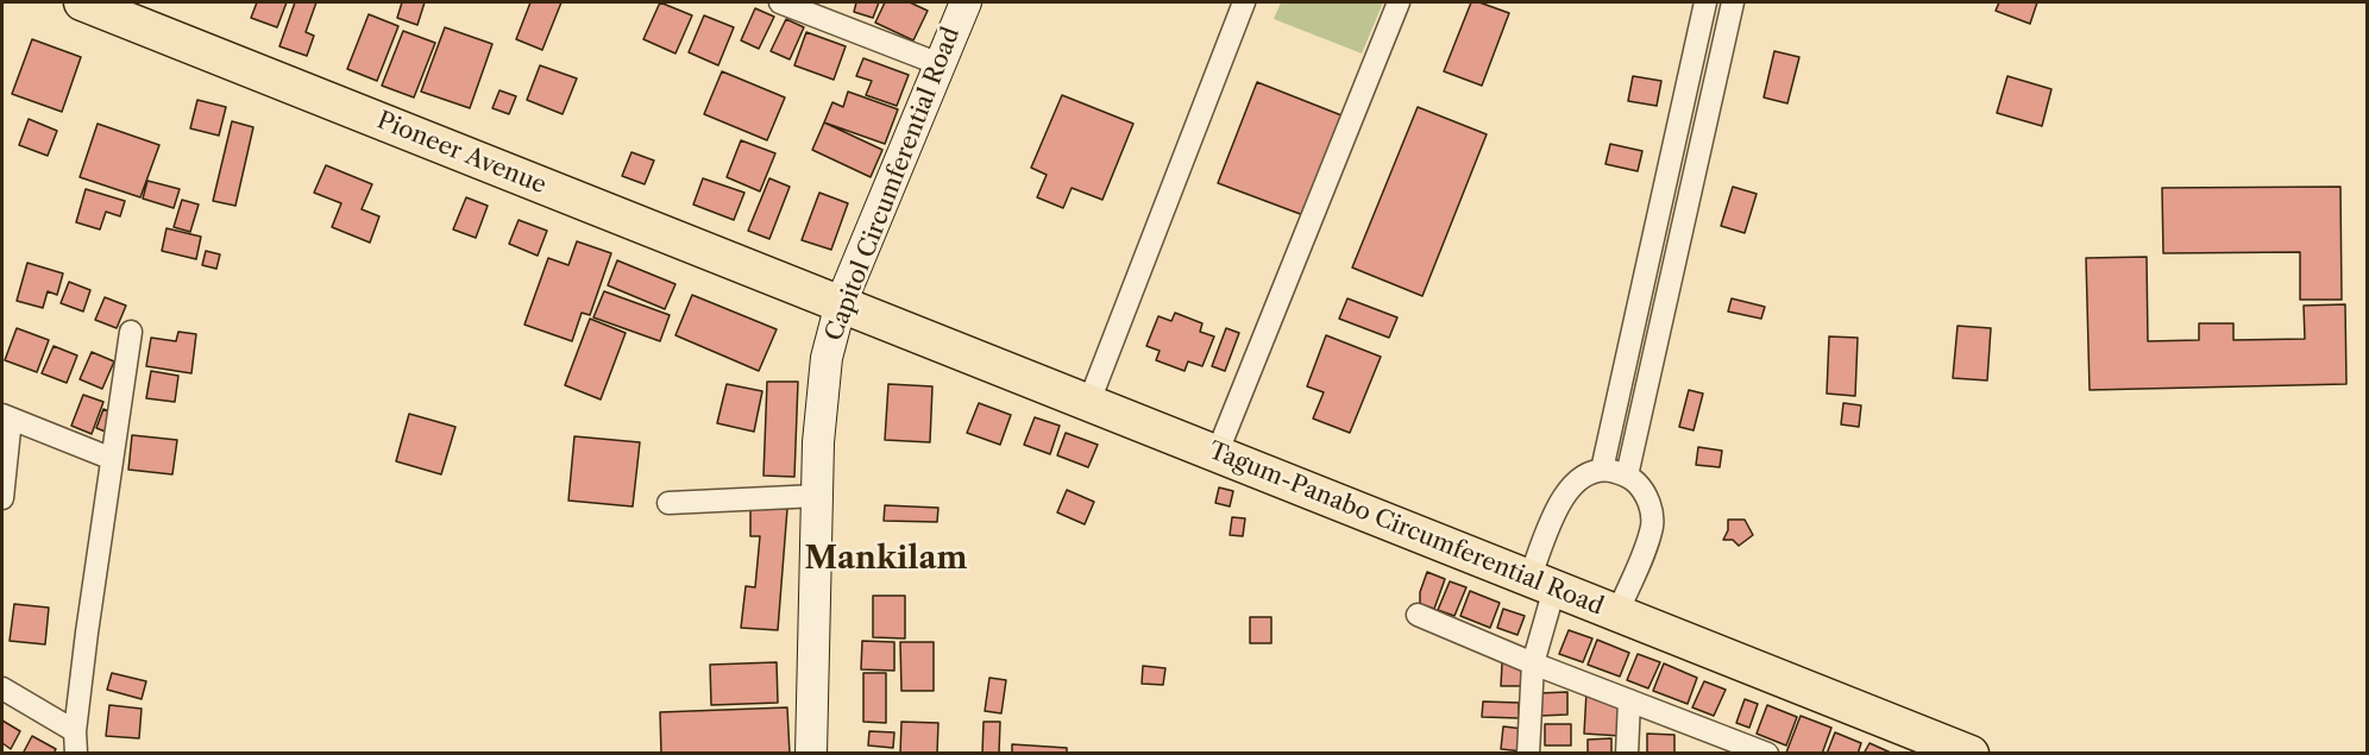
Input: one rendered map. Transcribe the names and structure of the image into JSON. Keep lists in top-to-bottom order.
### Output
{
  "streets": {
    "highway": ["Pioneer Avenue", "Tagum-Panabo Circumferential Road"],
    "main road": ["Capitol Circumferential Road"]
  },
  "crossings": [
    ["Pioneer Avenue", "Capitol Circumferential Road"],
    ["Pioneer Avenue", "Tagum-Panabo Circumferential Road"],
    ["Capitol Circumferential Road", "Tagum-Panabo Circumferential Road"]
  ],
  "districts": ["Mankilam"]
}
